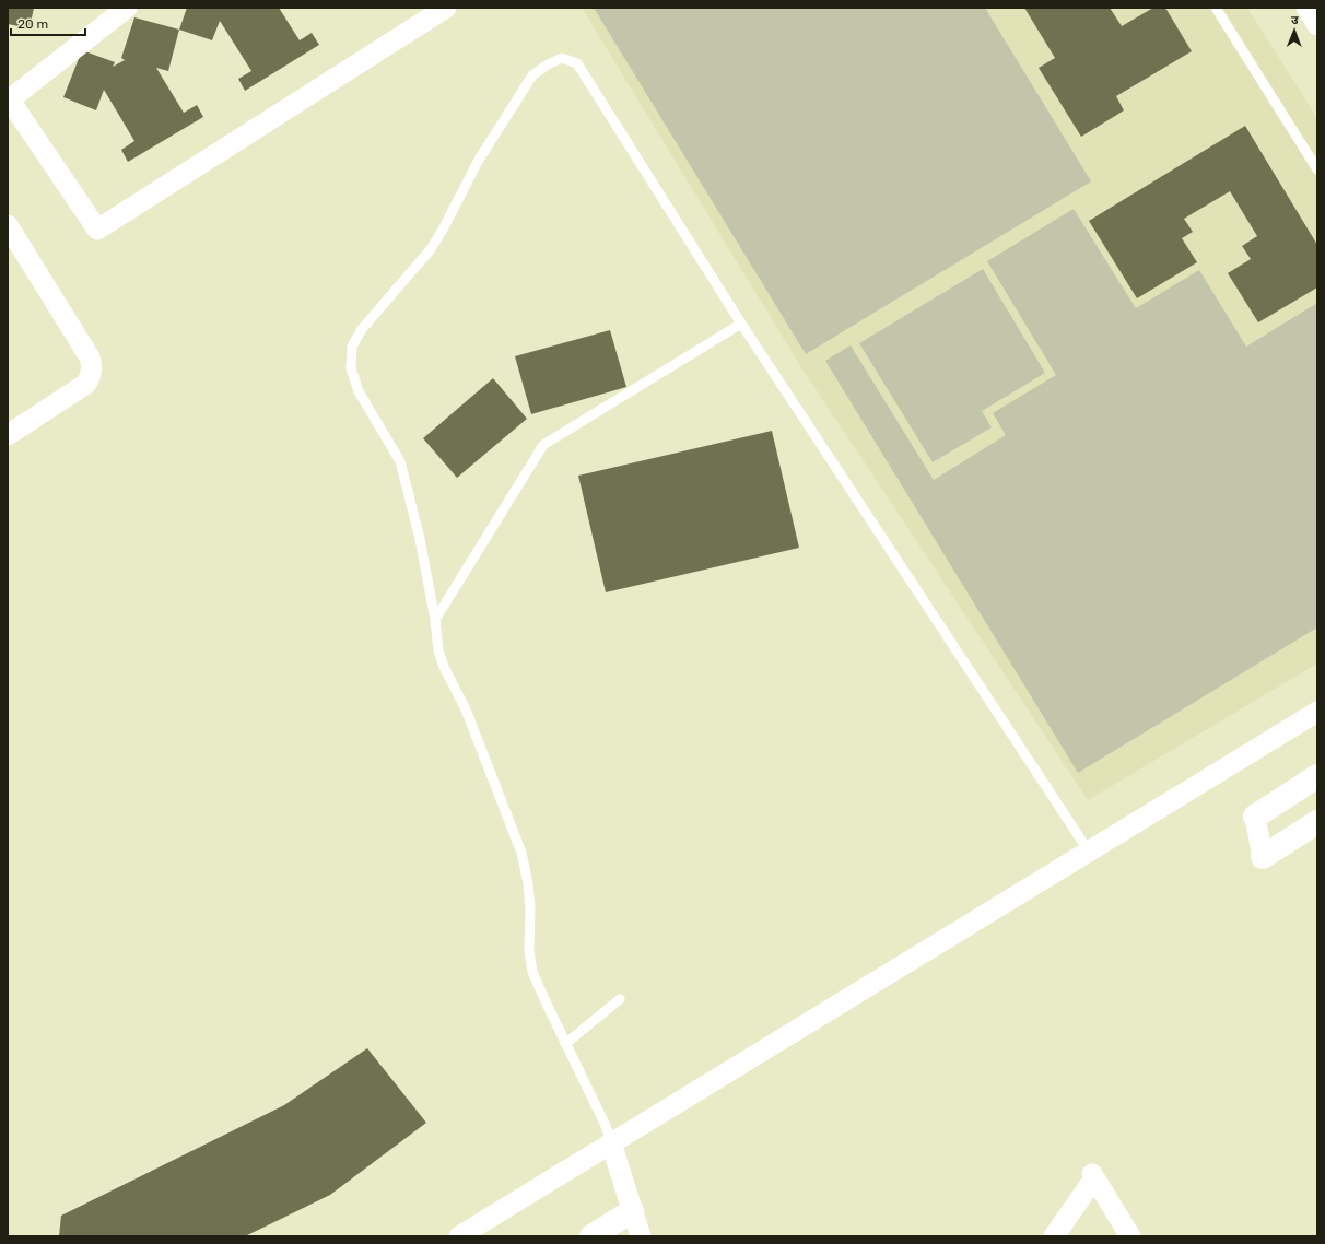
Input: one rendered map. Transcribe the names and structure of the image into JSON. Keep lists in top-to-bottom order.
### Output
{
  "scale_bar": "20 m",
  "north": "top"
}
